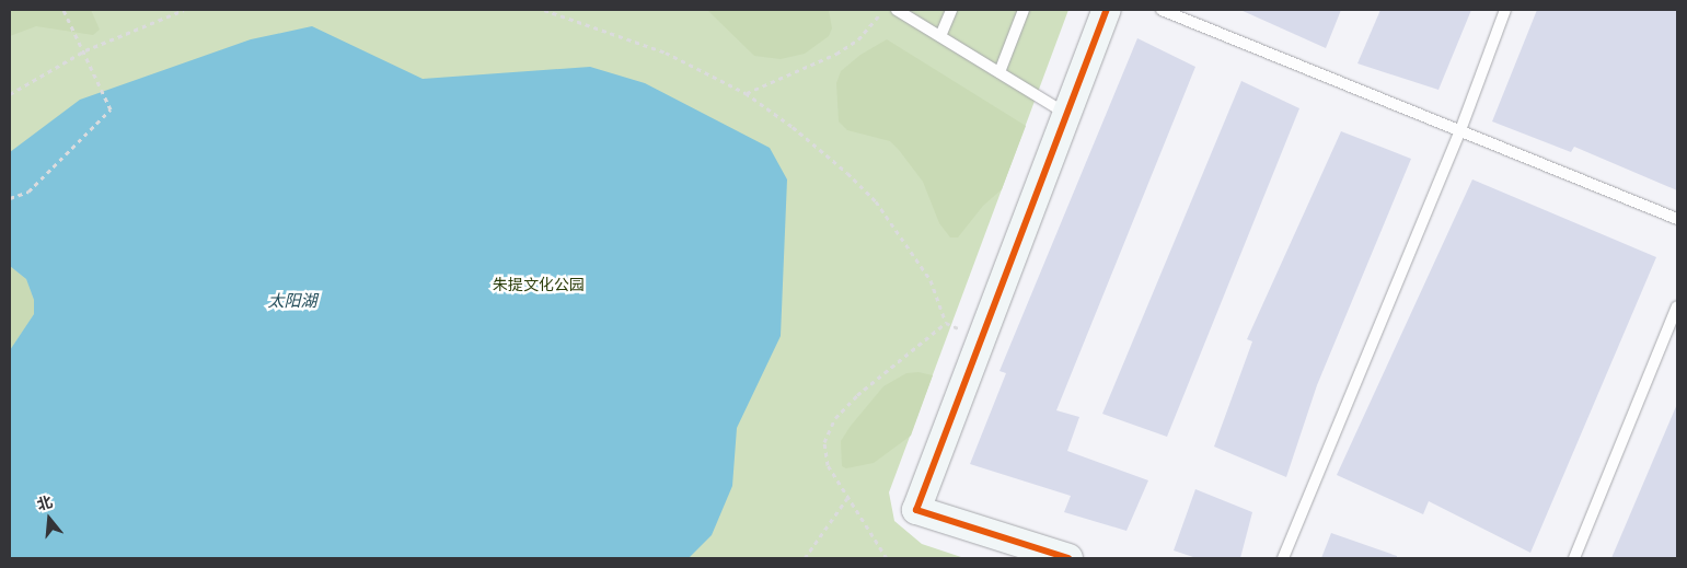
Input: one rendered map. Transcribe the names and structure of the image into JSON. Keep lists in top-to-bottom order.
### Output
{
  "water": ["太阳湖"],
  "parks": ["朱提文化公园"],
  "north": "top"
}
